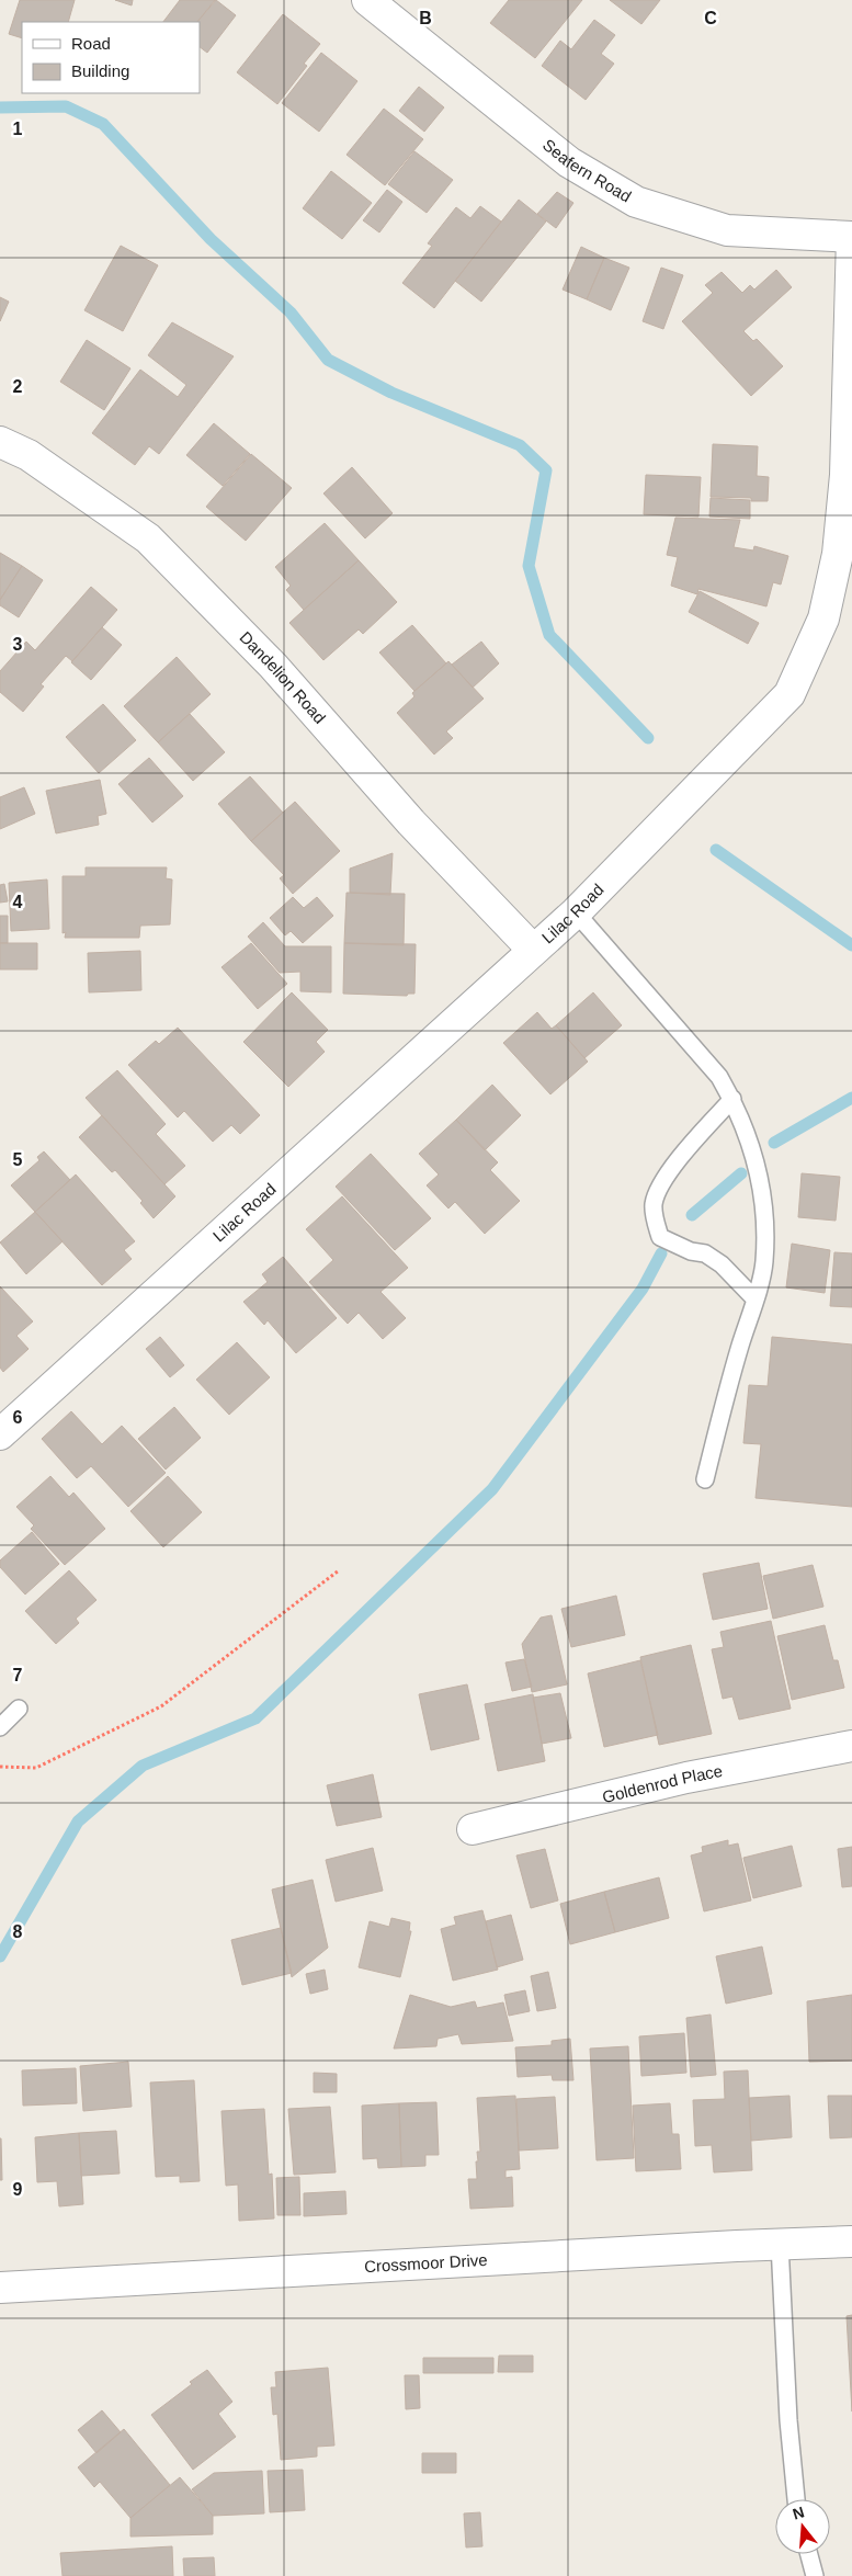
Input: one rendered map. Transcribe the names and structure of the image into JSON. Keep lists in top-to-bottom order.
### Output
{
  "streets": {
    "street": [
      "Seafern Road",
      "Dandelion Road",
      "Lilac Road",
      "Goldenrod Place",
      "Crossmoor Drive"
    ]
  },
  "crossings": [
    ["Seafern Road", "Lilac Road"],
    ["Dandelion Road", "Lilac Road"]
  ],
  "legend": ["Road", "Building"],
  "north": "top",
  "grid": {
    "columns": ["B", "C"],
    "rows": [
      "1",
      "2",
      "3",
      "4",
      "5",
      "6",
      "7",
      "8",
      "9"
    ]
  }
}
